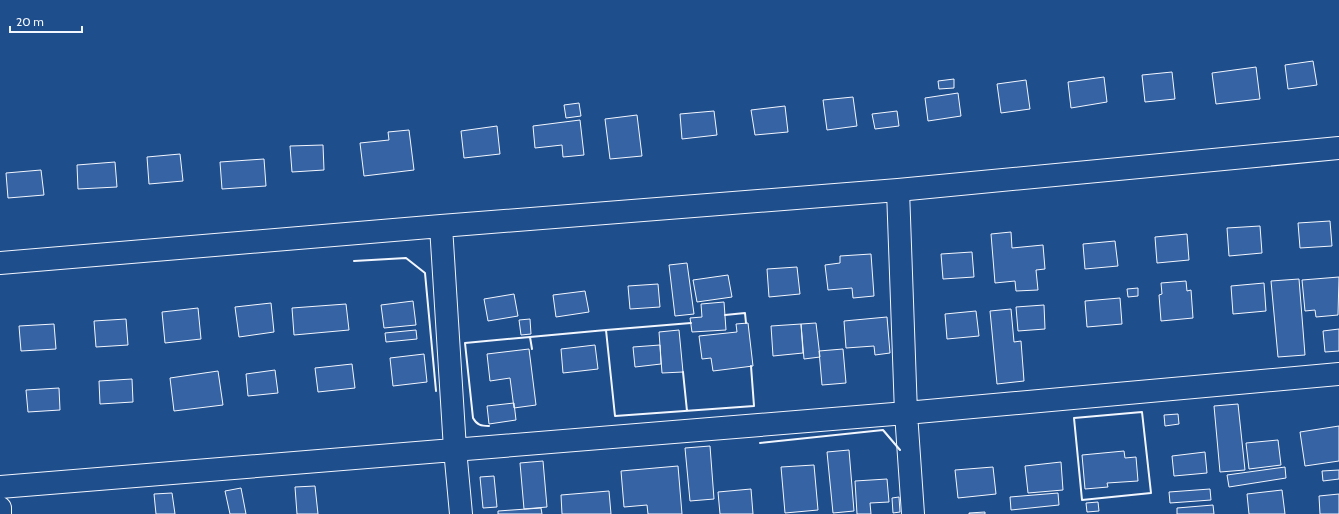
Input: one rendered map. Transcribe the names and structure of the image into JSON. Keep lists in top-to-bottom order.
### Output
{
  "scale_bar": "20 m"
}
